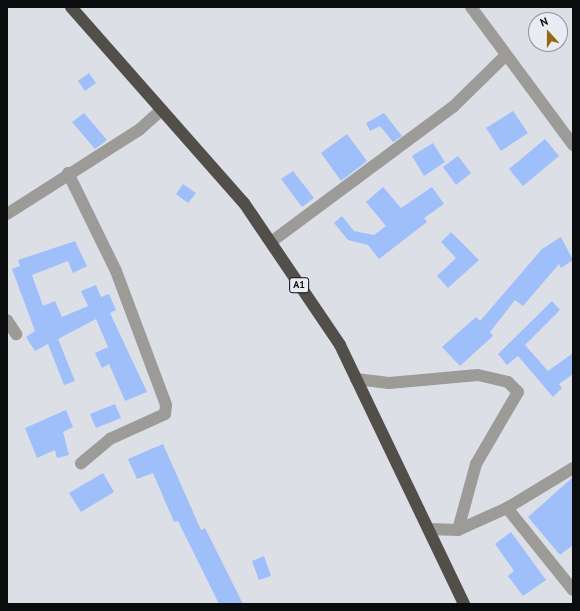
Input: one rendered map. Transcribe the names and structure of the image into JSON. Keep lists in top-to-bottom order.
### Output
{
  "streets": {
    "highway": ["A1"]
  },
  "north": "top"
}
